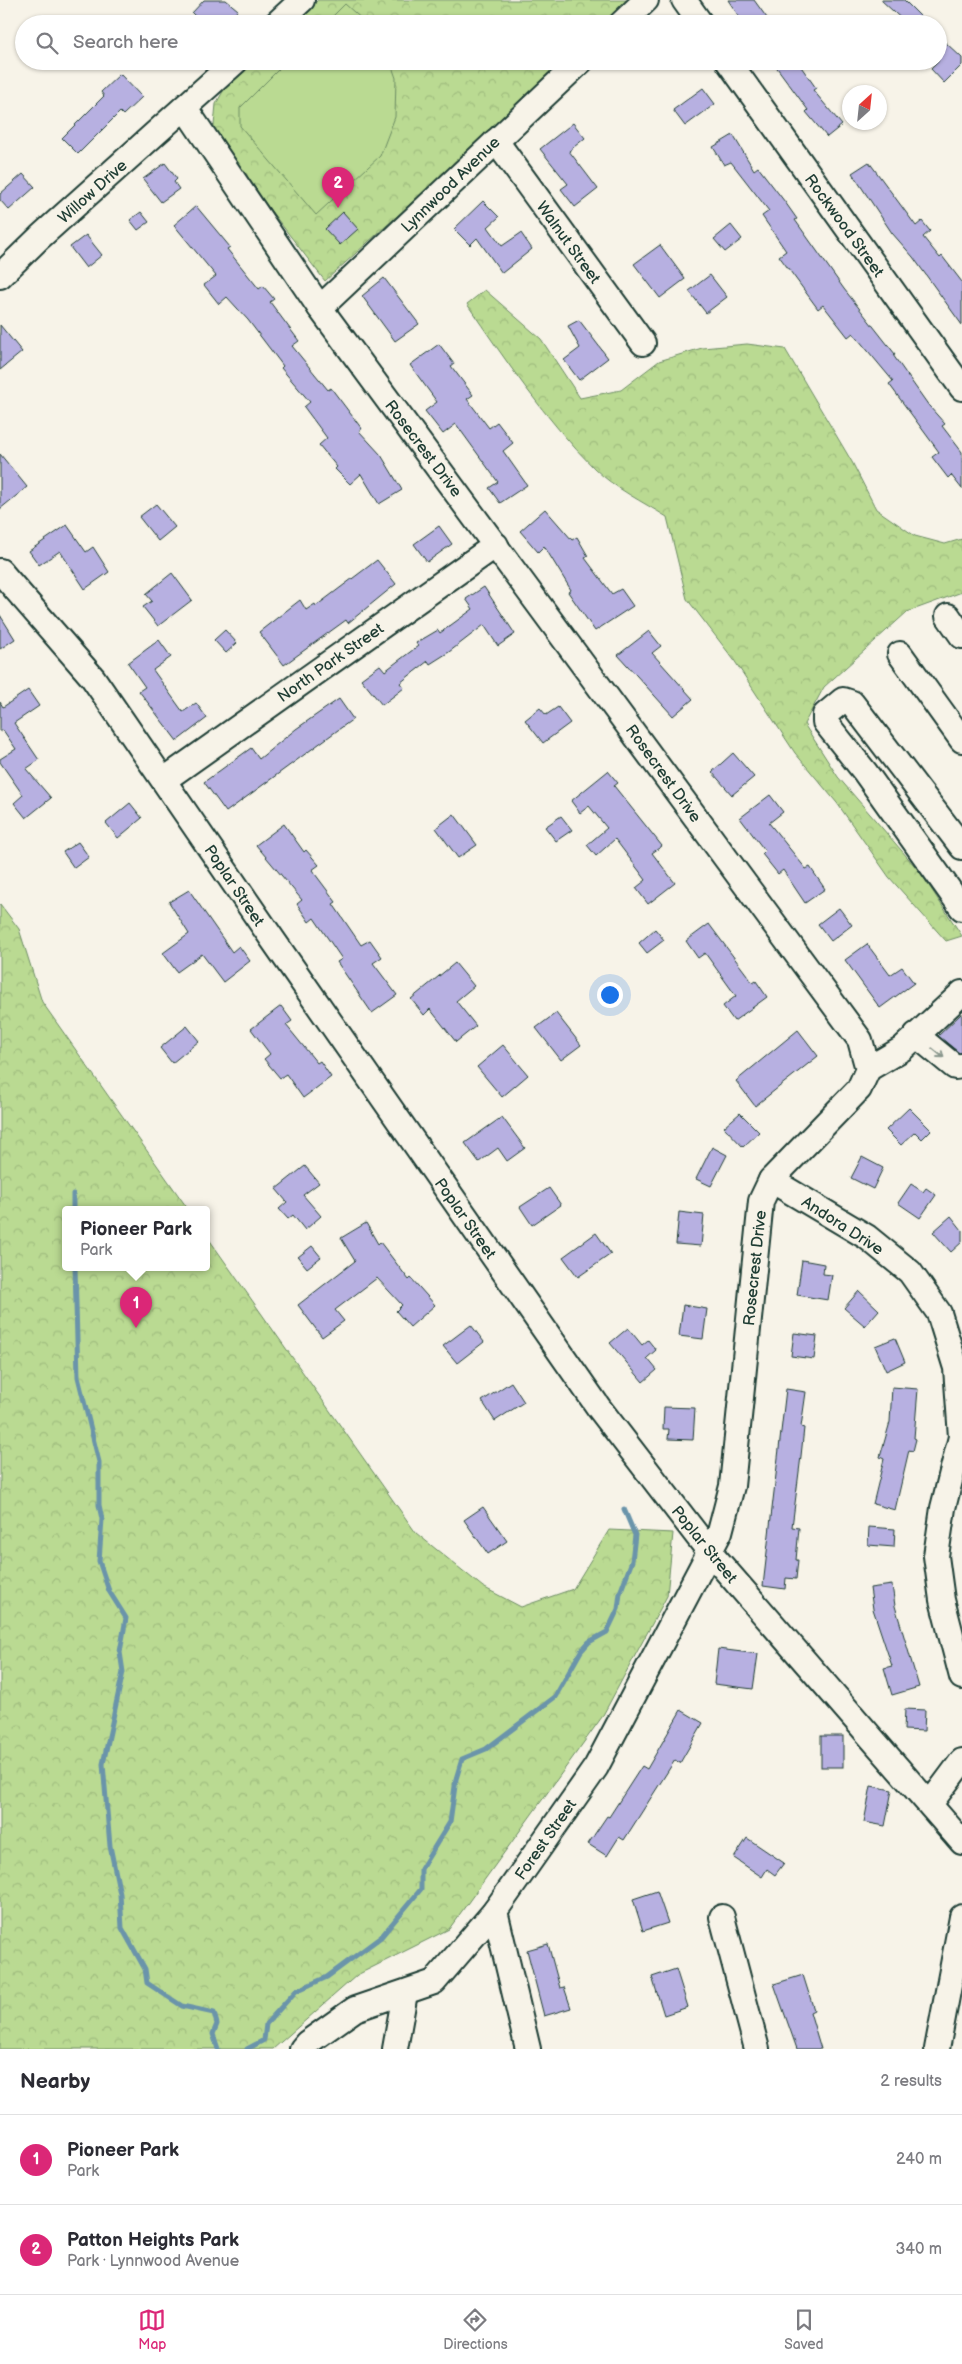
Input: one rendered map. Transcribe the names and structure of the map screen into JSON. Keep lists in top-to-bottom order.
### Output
{
  "streets": {
    "street": [
      "Lynnwood Avenue",
      "Willow Drive",
      "Rockwood Street",
      "Walnut Street",
      "Rosecrest Drive",
      "North Park Street",
      "Poplar Street",
      "Andora Drive",
      "Forest Street"
    ]
  },
  "crossings": [
    ["Lynnwood Avenue", "Walnut Street"],
    ["Lynnwood Avenue", "Rosecrest Drive"],
    ["Willow Drive", "Rosecrest Drive"],
    ["Rosecrest Drive", "North Park Street"],
    ["Rosecrest Drive", "Poplar Street"],
    ["Rosecrest Drive", "Andora Drive"],
    ["Rosecrest Drive", "Forest Street"],
    ["North Park Street", "Poplar Street"],
    ["Poplar Street", "Forest Street"]
  ],
  "north": "top right",
  "page": {
    "search": "Search here",
    "pins": ["2", "1"],
    "popup": ["Pioneer Park", "Park"],
    "heading": ["Nearby", "2 results"],
    "list": [
      {
        "mark": "1",
        "name": "Pioneer Park",
        "note": "Park",
        "value": "240 m"
      },
      {
        "mark": "2",
        "name": "Patton Heights Park",
        "note": "Park · Lynnwood Avenue",
        "value": "340 m"
      }
    ],
    "nav": ["Map", "Directions", "Saved"]
  }
}
